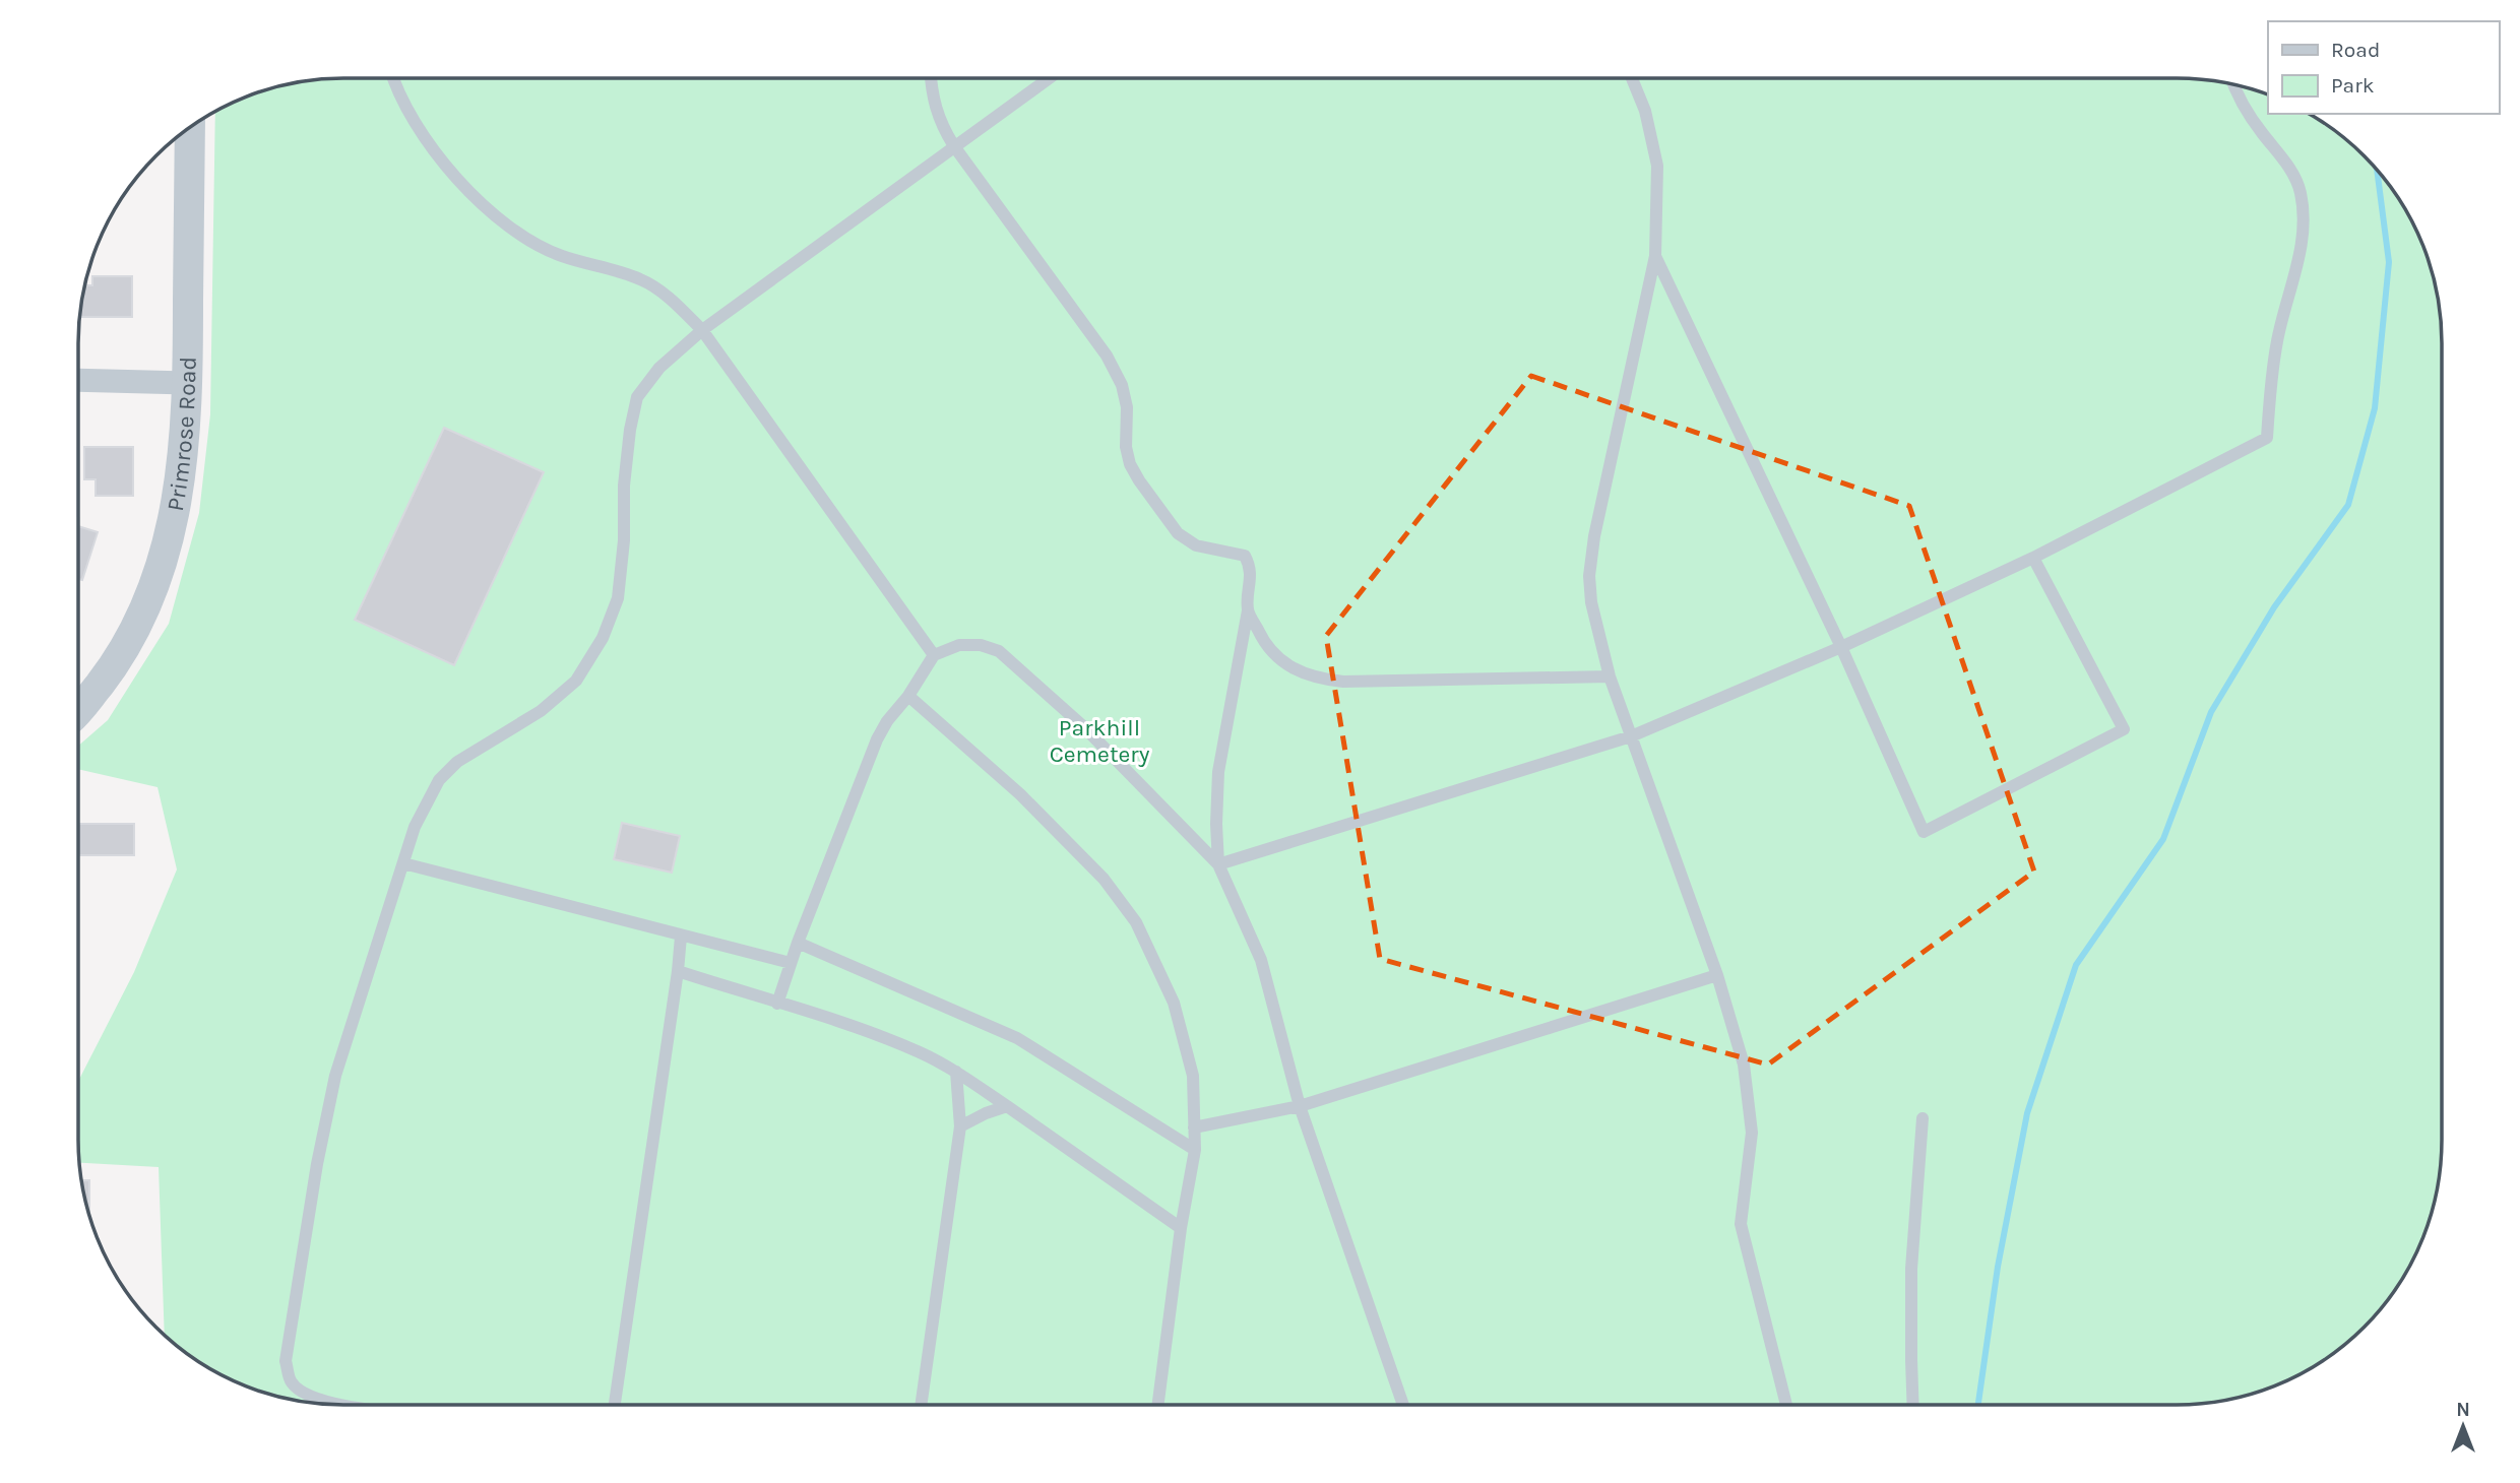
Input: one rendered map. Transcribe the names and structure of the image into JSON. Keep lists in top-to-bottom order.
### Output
{
  "streets": {
    "street": ["Primrose Road"]
  },
  "parks": ["Parkhill Cemetery"],
  "legend": ["Road", "Park"],
  "north": "top"
}
